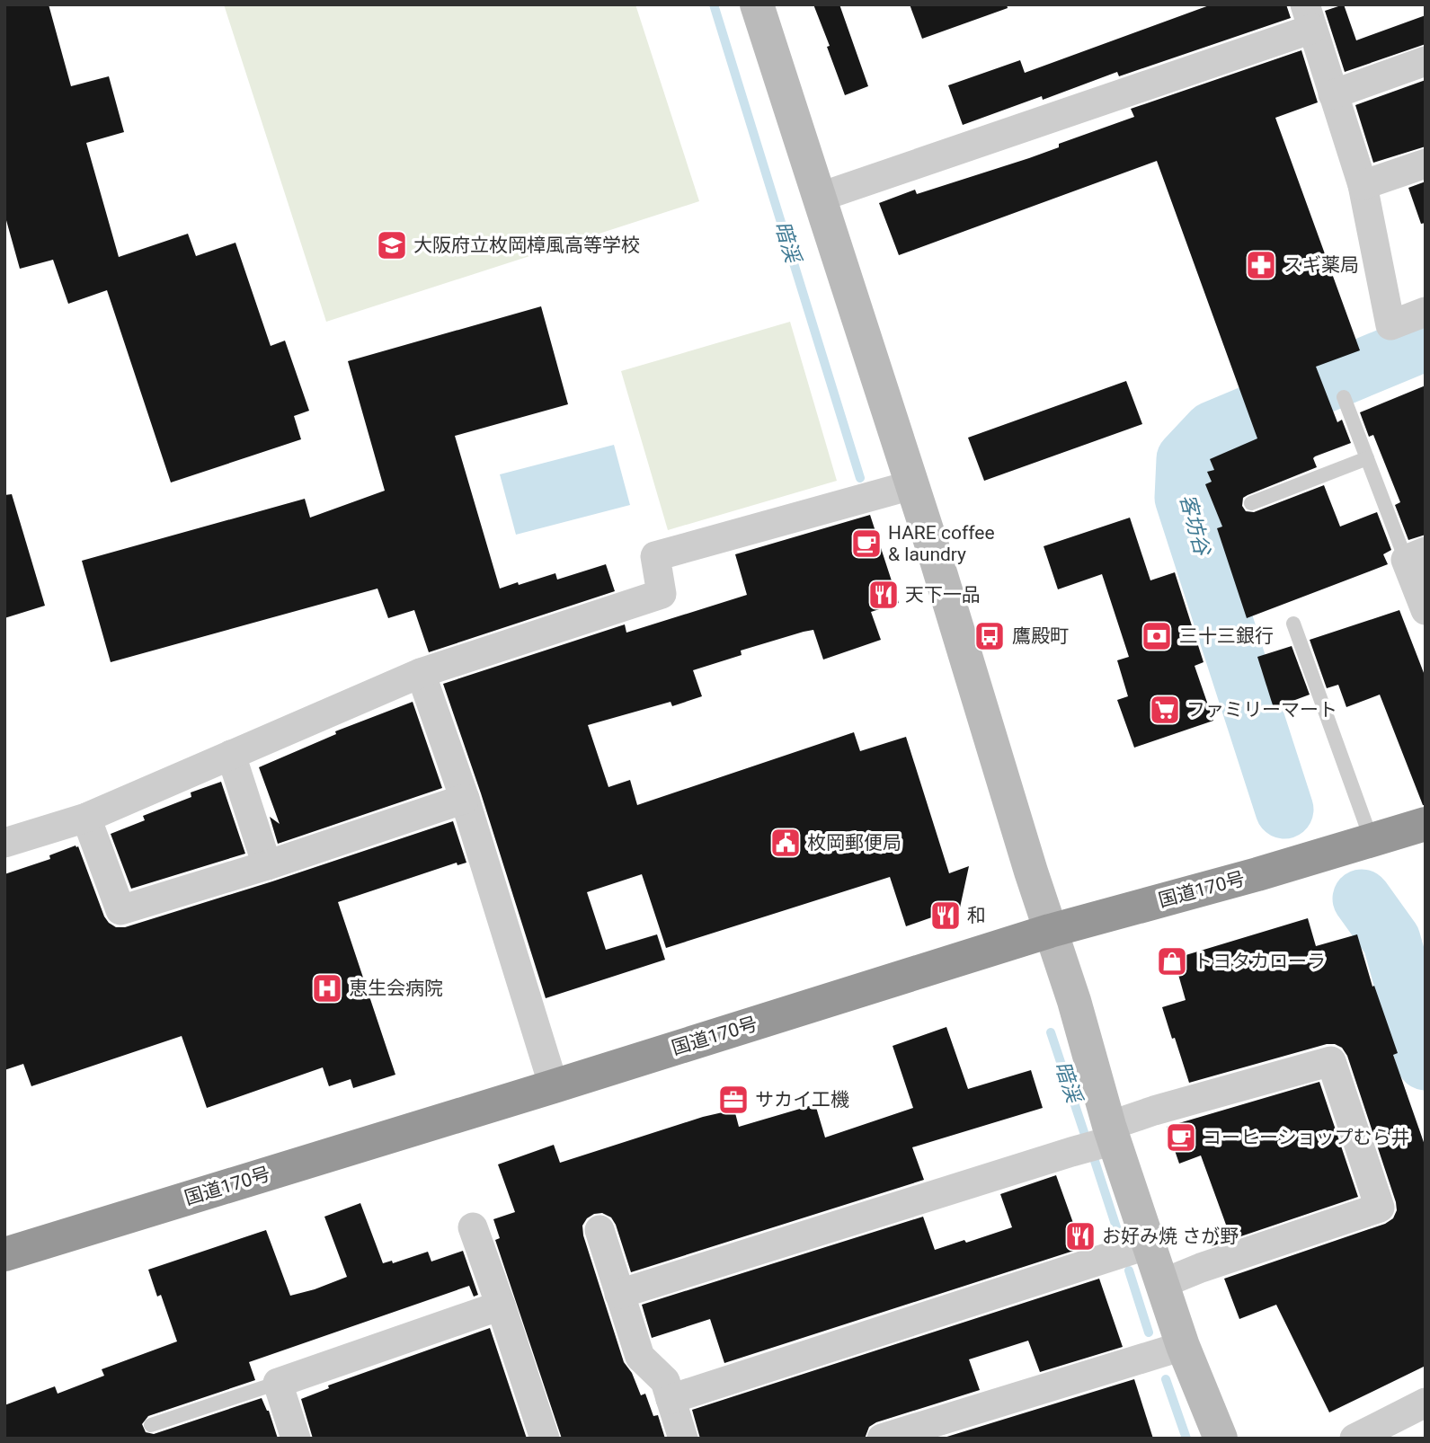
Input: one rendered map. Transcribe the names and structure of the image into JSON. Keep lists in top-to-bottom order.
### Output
{
  "streets": {
    "highway": ["国道170号"]
  },
  "water": ["暗渓", "客坊谷"],
  "places": {
    "school or university": ["大阪府立枚岡樟風高等学校"],
    "pharmacy": ["スギ薬局"],
    "cafe": ["HARE coffee & laundry", "コーヒーショップむら井"],
    "restaurant": ["天下一品", "和", "お好み焼 さが野"],
    "bus stop": ["鷹殿町"],
    "bank": ["三十三銀行"],
    "supermarket": ["ファミリーマート"],
    "public building": ["枚岡郵便局"],
    "shop": ["トヨタカローラ"],
    "hospital": ["恵生会病院"],
    "office": ["サカイ工機"]
  }
}
